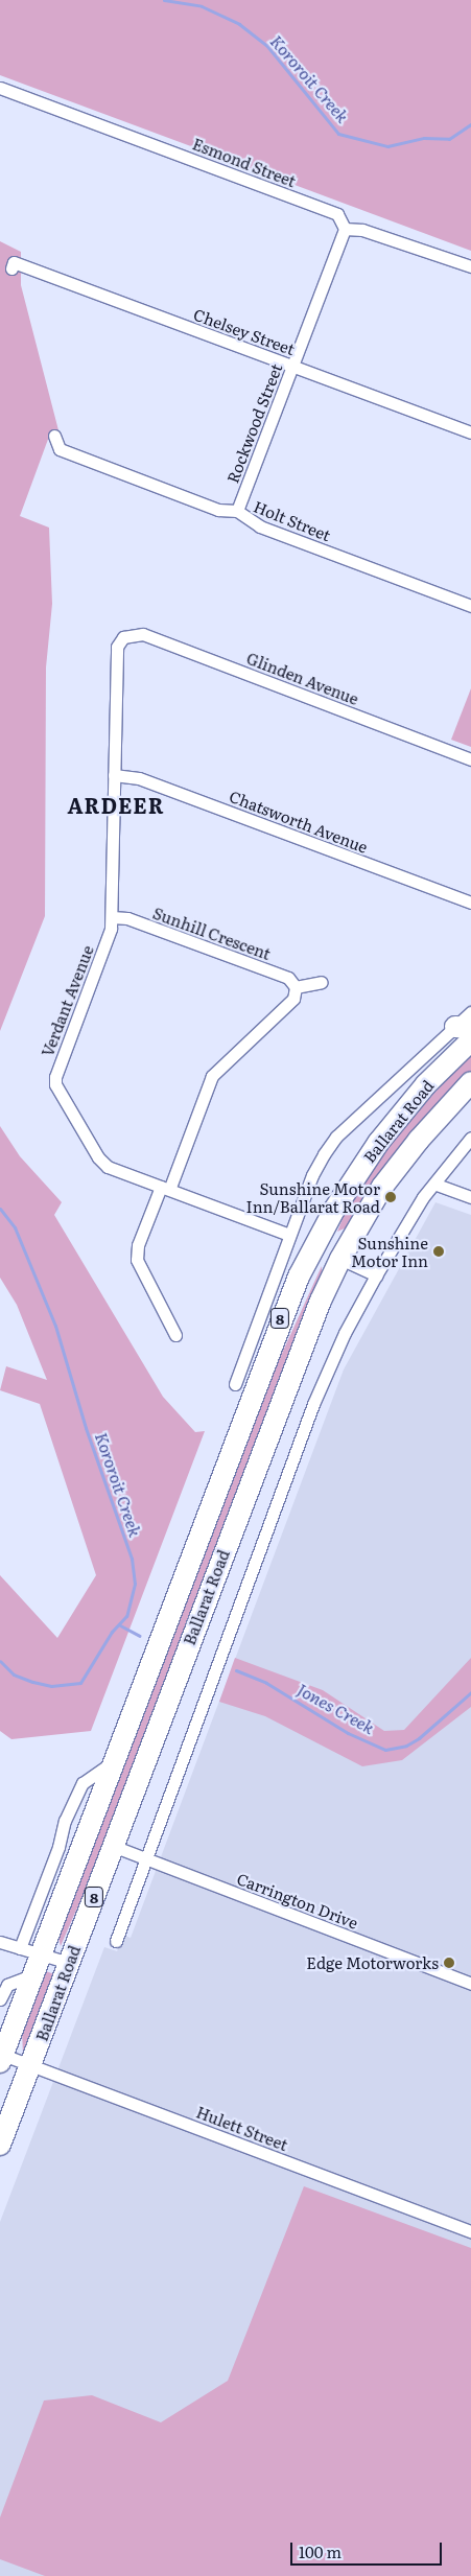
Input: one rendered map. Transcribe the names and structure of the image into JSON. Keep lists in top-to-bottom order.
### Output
{
  "streets": {
    "highway": ["Ballarat Road", "8"],
    "street": [
      "Esmond Street",
      "Chelsey Street",
      "Rockwood Street",
      "Holt Street",
      "Glinden Avenue",
      "Chatsworth Avenue",
      "Sunhill Crescent",
      "Verdant Avenue",
      "Carrington Drive",
      "Hulett Street"
    ]
  },
  "crossings": [
    ["Esmond Street", "Rockwood Street"],
    ["Chelsey Street", "Rockwood Street"],
    ["Rockwood Street", "Holt Street"],
    ["Glinden Avenue", "Verdant Avenue"],
    ["Chatsworth Avenue", "Verdant Avenue"],
    ["Sunhill Crescent", "Verdant Avenue"],
    ["Verdant Avenue", "Ballarat Road"],
    ["Ballarat Road", "Carrington Drive"],
    ["Ballarat Road", "Hulett Street"]
  ],
  "districts": ["ARDEER"],
  "water": ["Kororoit Creek", "Jones Creek"],
  "places": ["Sunshine Motor Inn/Ballarat Road", "Sunshine Motor Inn", "Edge Motorworks"],
  "scale_bar": "100 m"
}
